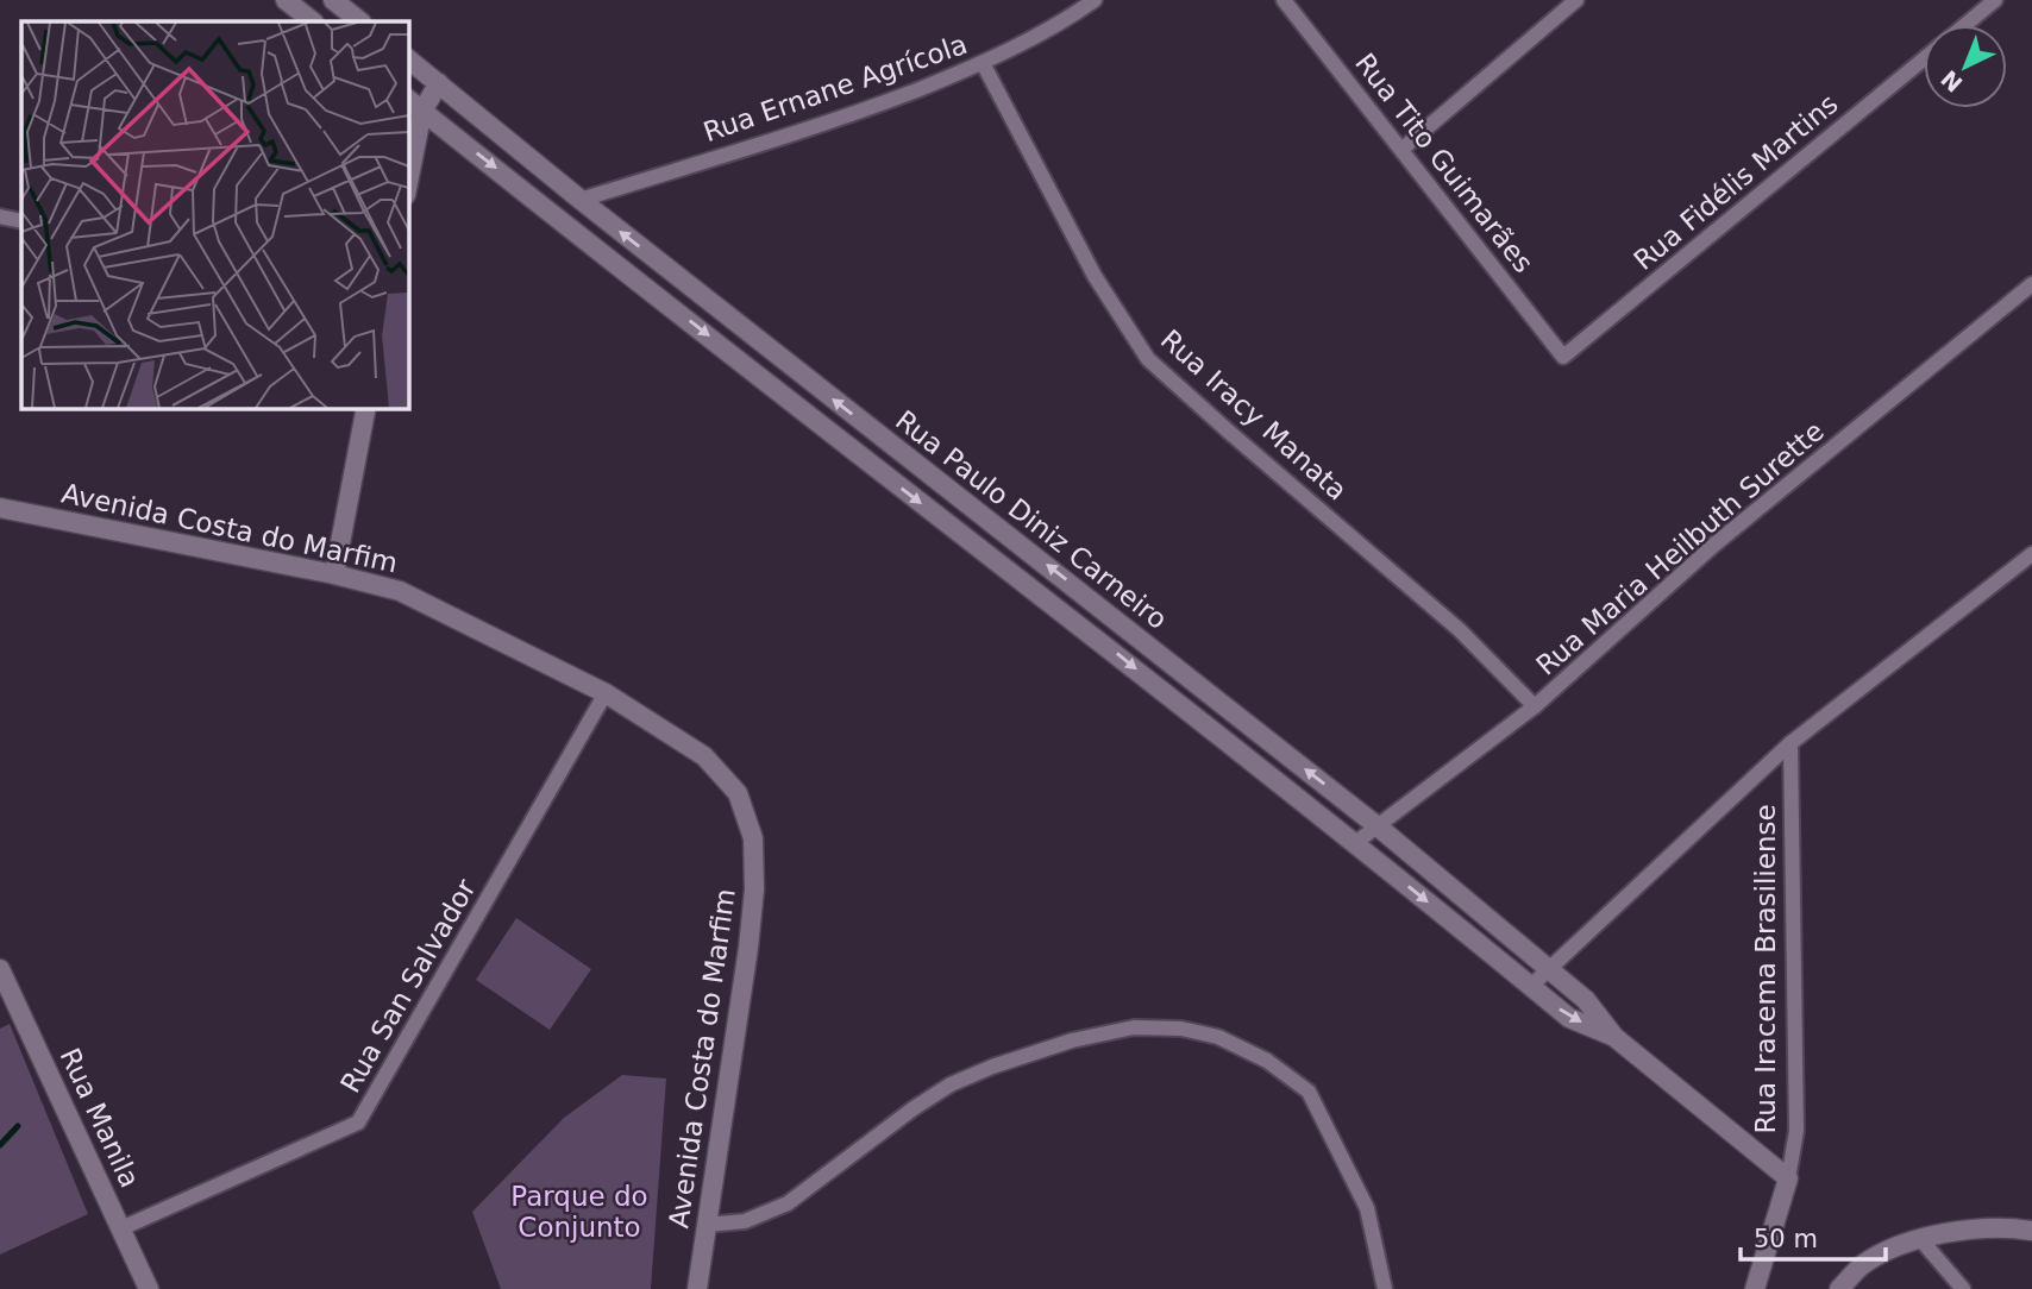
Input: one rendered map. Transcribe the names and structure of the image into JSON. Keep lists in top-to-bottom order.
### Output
{
  "streets": {
    "street": [
      "Rua Ernane Agrícola",
      "Rua Tito Guimarães",
      "Rua Fidélis Martins",
      "Rua Iracy Manata",
      "Rua Paulo Diniz Carneiro",
      "Avenida Costa do Marfim",
      "Rua Maria Heilbuth Surette",
      "Rua Iracema Brasiliense",
      "Rua San Salvador",
      "Rua Manila"
    ]
  },
  "crossings": [
    ["Rua Ernane Agrícola", "Rua Iracy Manata"],
    ["Rua Ernane Agrícola", "Rua Paulo Diniz Carneiro"],
    ["Rua Tito Guimarães", "Rua Fidélis Martins"],
    ["Rua Iracy Manata", "Rua Maria Heilbuth Surette"],
    ["Rua Paulo Diniz Carneiro", "Rua Maria Heilbuth Surette"],
    ["Rua Paulo Diniz Carneiro", "Rua Iracema Brasiliense"],
    ["Avenida Costa do Marfim", "Rua San Salvador"],
    ["Rua San Salvador", "Rua Manila"]
  ],
  "parks": ["Parque do Conjunto"],
  "scale_bar": "50 m",
  "north": "bottom left"
}
